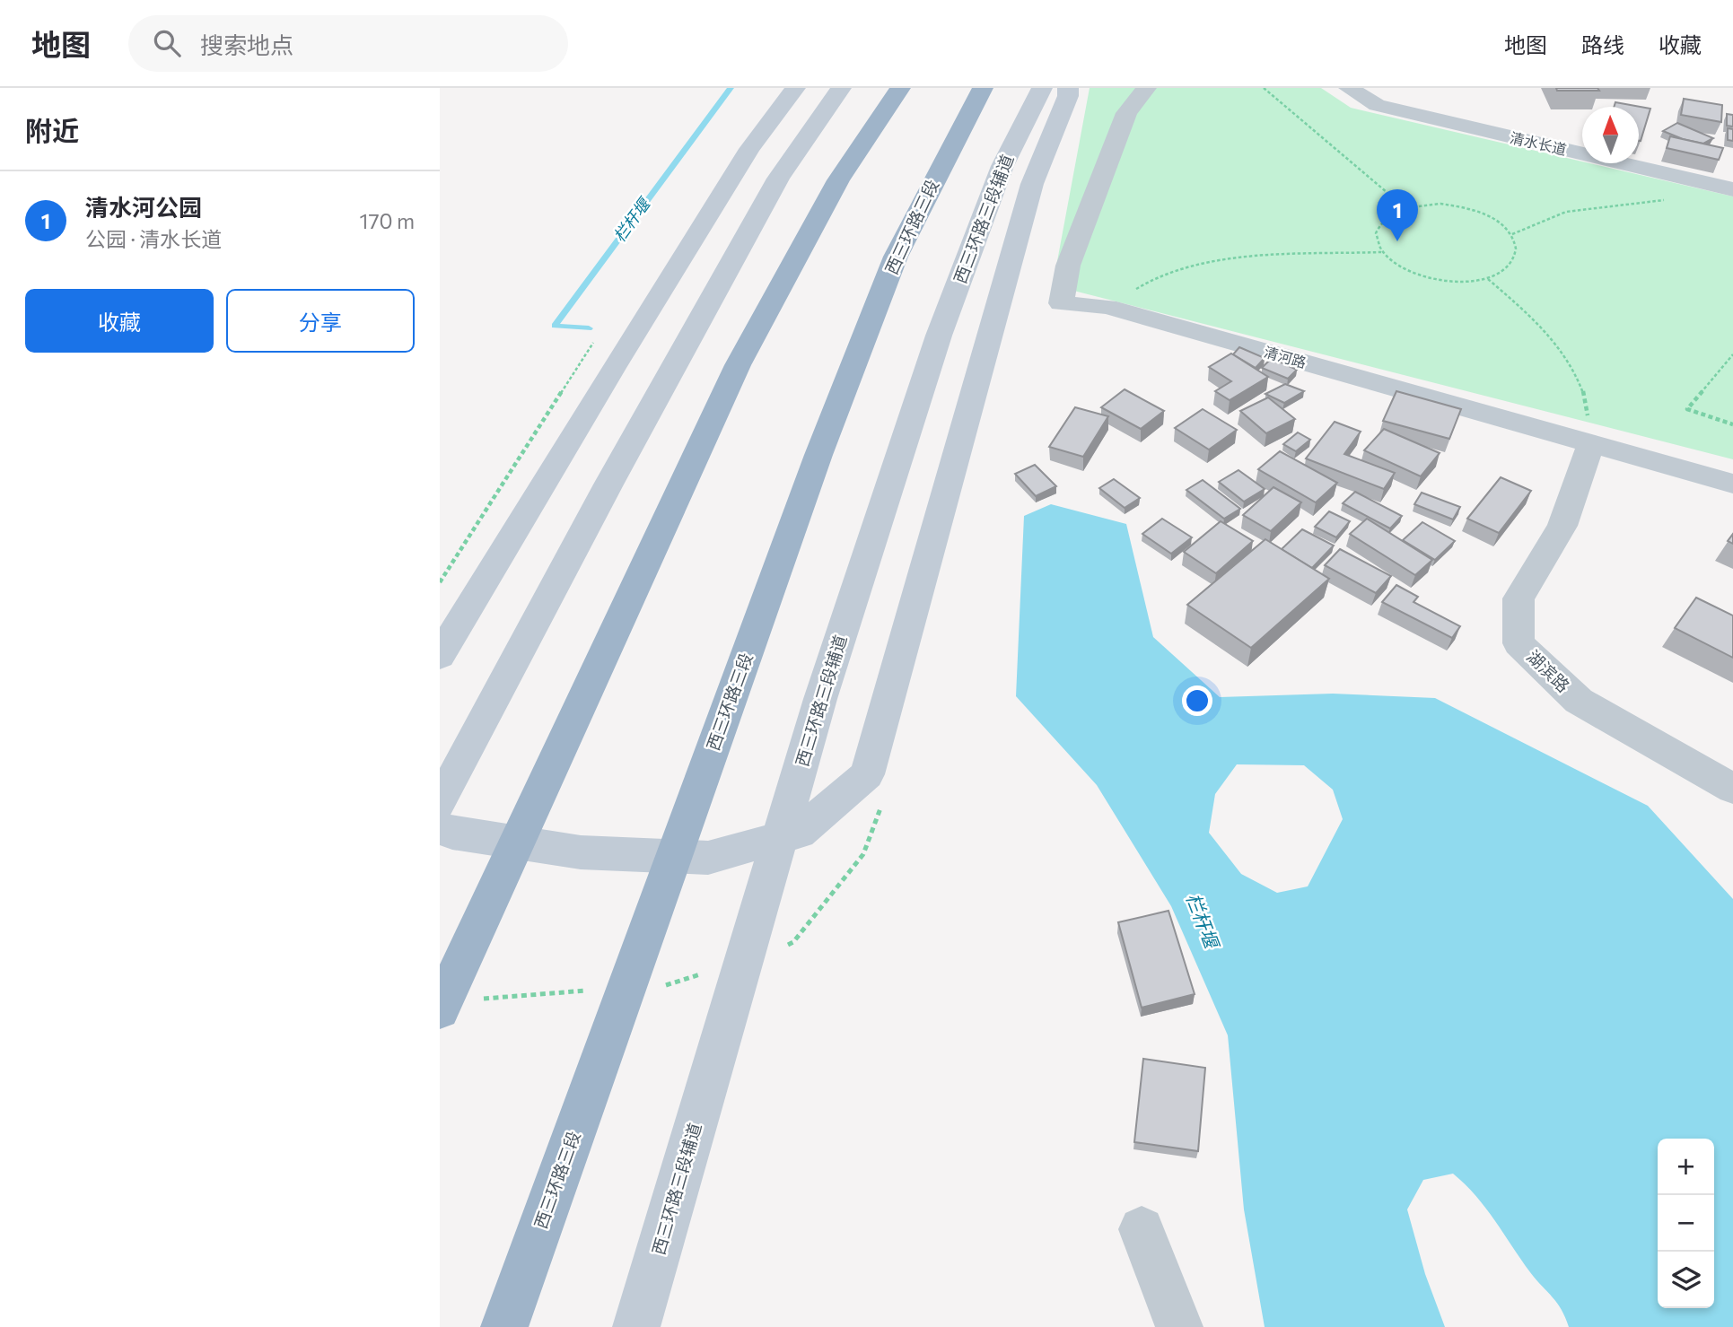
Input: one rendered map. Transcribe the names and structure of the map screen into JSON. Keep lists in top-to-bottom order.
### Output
{
  "streets": {
    "highway": ["西三环路三段"],
    "main road": ["西三环路三段辅道"],
    "street": ["清水长道", "清河路", "湖滨路"]
  },
  "crossings": [
    ["清河路", "湖滨路"]
  ],
  "water": ["栏杆堰"],
  "north": "top",
  "page": {
    "header": "地图",
    "search": "搜索地点",
    "nav": ["地图", "路线", "收藏"],
    "heading": "附近",
    "list": [
      {
        "mark": "1",
        "name": "清水河公园",
        "note": "公园 · 清水长道",
        "value": "170 m"
      }
    ],
    "pins": "1",
    "buttons": ["收藏", "分享"],
    "map_buttons": ["+", "−"]
  }
}
